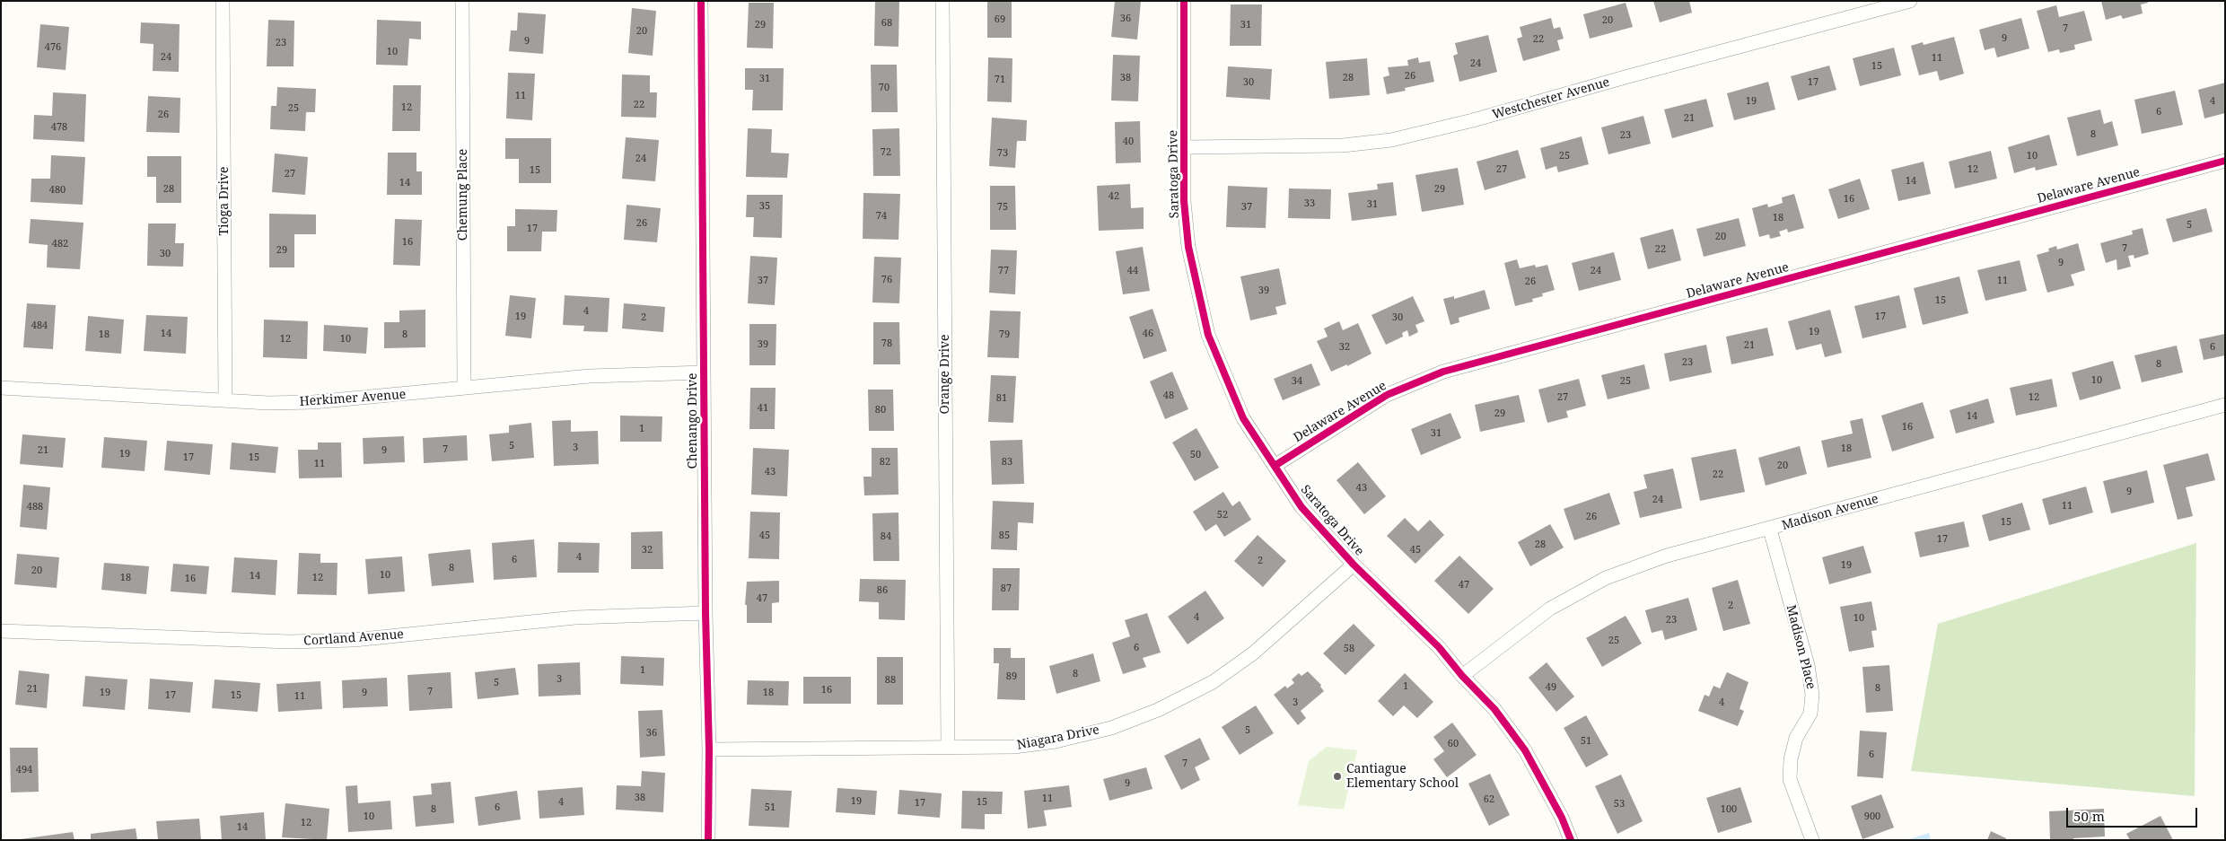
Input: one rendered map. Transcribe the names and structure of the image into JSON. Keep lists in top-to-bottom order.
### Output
{
  "streets": {
    "street": [
      "Westchester Avenue",
      "Saratoga Drive",
      "Delaware Avenue",
      "Chemung Place",
      "Tioga Drive",
      "Orange Drive",
      "Herkimer Avenue",
      "Chenango Drive",
      "Madison Avenue",
      "Cortland Avenue",
      "Madison Place",
      "Niagara Drive"
    ]
  },
  "crossings": [
    ["Westchester Avenue", "Saratoga Drive"],
    ["Saratoga Drive", "Delaware Avenue"],
    ["Saratoga Drive", "Madison Avenue"],
    ["Saratoga Drive", "Niagara Drive"],
    ["Chemung Place", "Herkimer Avenue"],
    ["Tioga Drive", "Herkimer Avenue"],
    ["Orange Drive", "Niagara Drive"],
    ["Herkimer Avenue", "Chenango Drive"],
    ["Chenango Drive", "Cortland Avenue"],
    ["Chenango Drive", "Niagara Drive"],
    ["Madison Avenue", "Madison Place"]
  ],
  "places": ["Cantiague Elementary School"],
  "house_numbers": [
    "36",
    "69",
    "20",
    "68",
    "29",
    "31",
    "7",
    "20",
    "9",
    "22",
    "9",
    "23",
    "476",
    "10",
    "24",
    "11",
    "24",
    "15",
    "26",
    "38",
    "28",
    "31",
    "71",
    "30",
    "17",
    "70",
    "11",
    "19",
    "4",
    "22",
    "12",
    "25",
    "6",
    "26",
    "21",
    "478",
    "8",
    "23",
    "40",
    "72",
    "73",
    "25",
    "10",
    "24",
    "27",
    "12",
    "15",
    "27",
    "14",
    "14",
    "28",
    "29",
    "480",
    "42",
    "16",
    "33",
    "31",
    "35",
    "75",
    "37",
    "74",
    "18",
    "26",
    "5",
    "17",
    "20",
    "16",
    "482",
    "7",
    "22",
    "29",
    "30",
    "9",
    "77",
    "44",
    "24",
    "76",
    "37",
    "11",
    "26",
    "39",
    "15",
    "4",
    "19",
    "17",
    "2",
    "30",
    "484",
    "19",
    "14",
    "46",
    "18",
    "8",
    "79",
    "12",
    "10",
    "78",
    "39",
    "21",
    "32",
    "6",
    "23",
    "8",
    "10",
    "34",
    "25",
    "48",
    "27",
    "12",
    "81",
    "41",
    "80",
    "29",
    "14",
    "16",
    "1",
    "31",
    "5",
    "3",
    "18",
    "7",
    "21",
    "9",
    "19",
    "50",
    "17",
    "15",
    "82",
    "83",
    "11",
    "20",
    "43",
    "22",
    "43",
    "9",
    "24",
    "11",
    "488",
    "52",
    "26",
    "15",
    "45",
    "85",
    "84",
    "17",
    "28",
    "32",
    "45",
    "4",
    "6",
    "2",
    "19",
    "8",
    "20",
    "10",
    "14",
    "18",
    "12",
    "16",
    "47",
    "87",
    "86",
    "47",
    "2",
    "4",
    "10",
    "23",
    "25",
    "6",
    "58",
    "1",
    "8",
    "89",
    "3",
    "88",
    "5",
    "1",
    "49",
    "8",
    "21",
    "16",
    "7",
    "19",
    "9",
    "18",
    "17",
    "15",
    "11",
    "3",
    "4",
    "5",
    "36",
    "51",
    "60",
    "6",
    "7",
    "494",
    "9",
    "38",
    "11",
    "62",
    "19",
    "4",
    "15",
    "17",
    "53",
    "6",
    "51",
    "8",
    "100",
    "10",
    "900",
    "12",
    "14"
  ],
  "scale_bar": "50 m"
}
